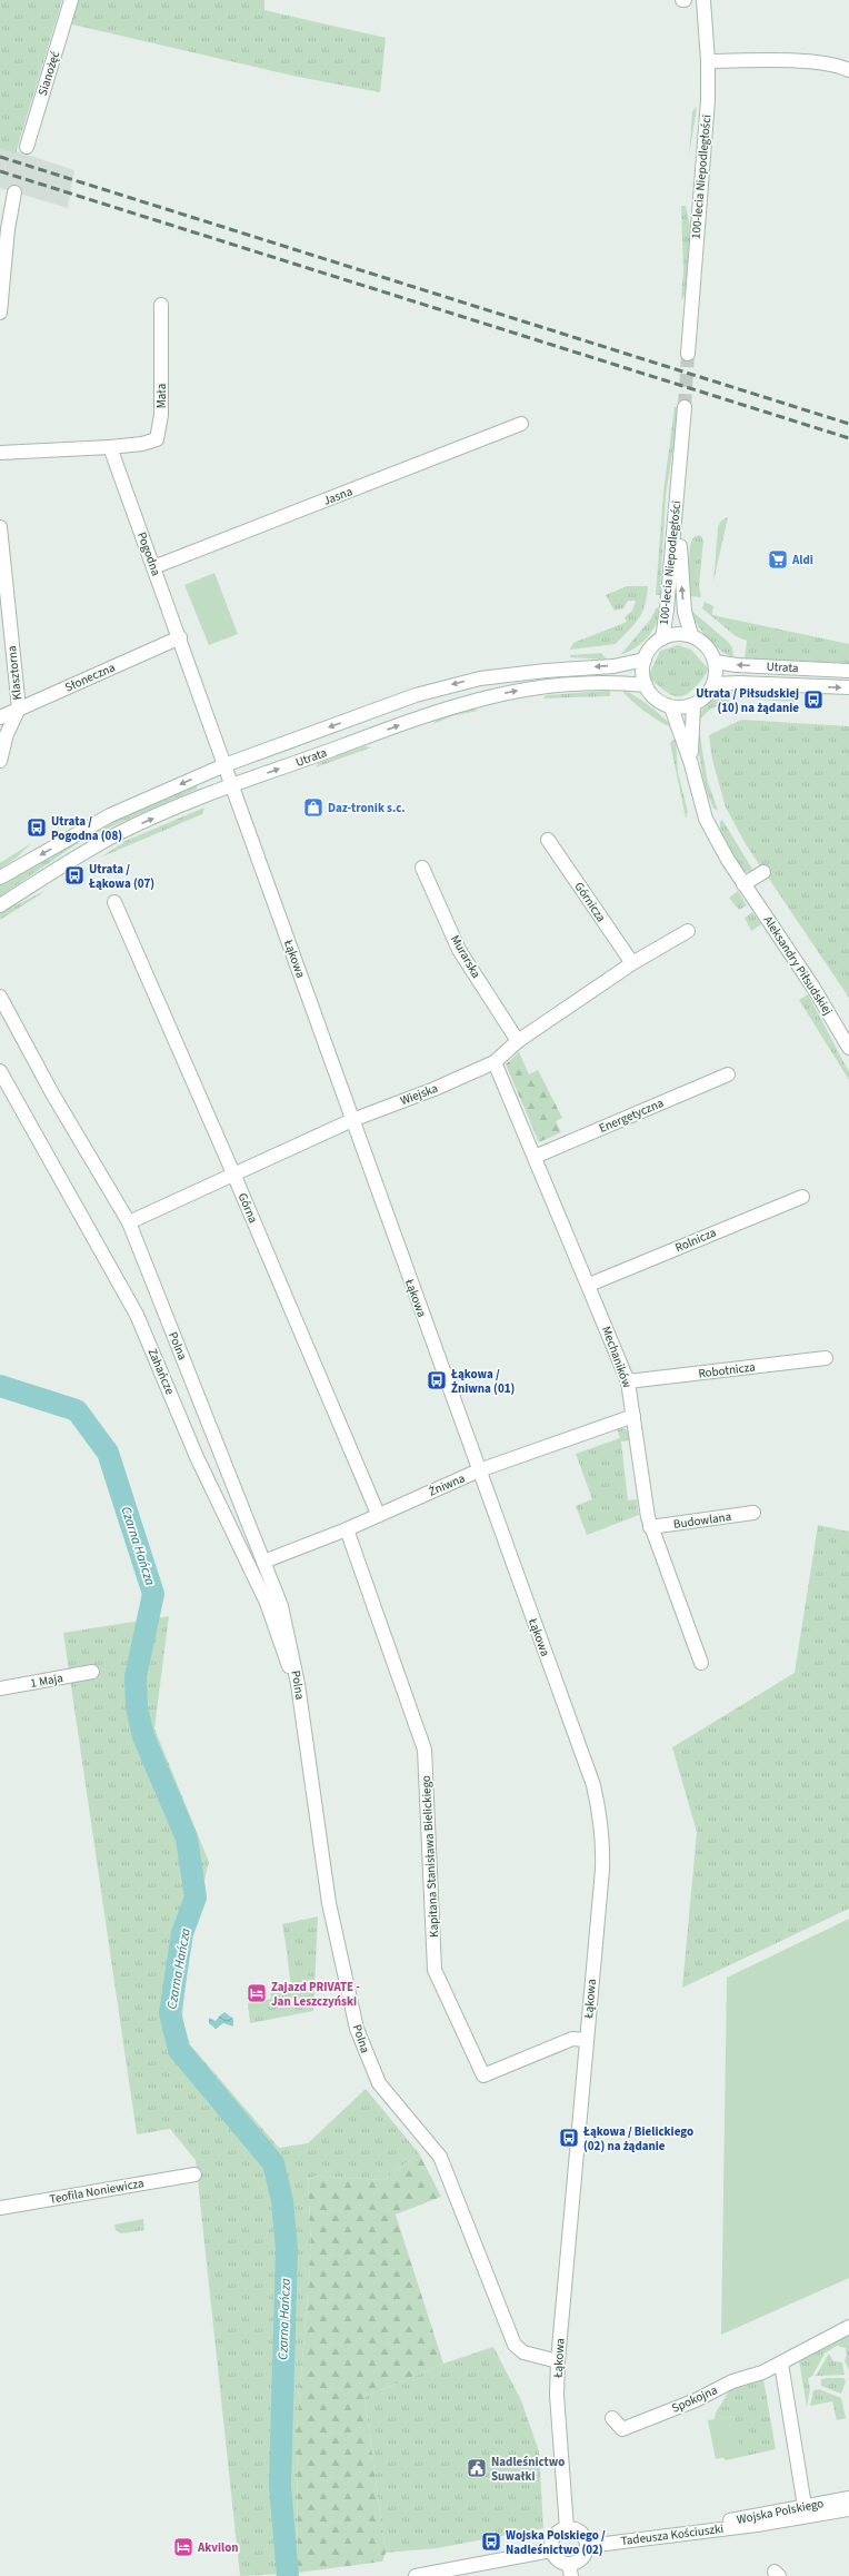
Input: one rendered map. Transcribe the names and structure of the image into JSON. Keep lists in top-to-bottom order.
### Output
{
  "streets": {
    "street": [
      "Sianożęć",
      "100-lecia Niepodległości",
      "Mała",
      "Jasna",
      "Pogodna",
      "Utrata",
      "Klasztorna",
      "Słoneczna",
      "Górnicza",
      "Murarska",
      "Łąkowa",
      "Aleksandry Piłsudskiej",
      "Wiejska",
      "Energetyczna",
      "Górna",
      "Rolnicza",
      "Polna",
      "Mechaników",
      "Robotnicza",
      "Zahańcze",
      "Żniwna",
      "Budowlana",
      "1 Maja",
      "Kapitana Stanisława Bielickiego",
      "Teofila Noniewicza",
      "Spokojna",
      "Wojska Polskiego",
      "Tadeusza Kościuszki"
    ]
  },
  "crossings": [
    ["100-lecia Niepodległości", "Utrata"],
    ["100-lecia Niepodległości", "Aleksandry Piłsudskiej"],
    ["Mała", "Pogodna"],
    ["Jasna", "Pogodna"],
    ["Pogodna", "Utrata"],
    ["Pogodna", "Słoneczna"],
    ["Pogodna", "Łąkowa"],
    ["Utrata", "Łąkowa"],
    ["Utrata", "Aleksandry Piłsudskiej"],
    ["Klasztorna", "Słoneczna"],
    ["Górnicza", "Wiejska"],
    ["Murarska", "Wiejska"],
    ["Łąkowa", "Wiejska"],
    ["Łąkowa", "Polna"],
    ["Łąkowa", "Żniwna"],
    ["Łąkowa", "Kapitana Stanisława Bielickiego"],
    ["Łąkowa", "Tadeusza Kościuszki"],
    ["Wiejska", "Górna"],
    ["Wiejska", "Polna"],
    ["Wiejska", "Mechaników"],
    ["Energetyczna", "Mechaników"],
    ["Górna", "Żniwna"],
    ["Rolnicza", "Mechaników"],
    ["Polna", "Zahańcze"],
    ["Polna", "Żniwna"],
    ["Mechaników", "Robotnicza"],
    ["Mechaników", "Żniwna"],
    ["Mechaników", "Budowlana"],
    ["Żniwna", "Kapitana Stanisława Bielickiego"],
    ["Wojska Polskiego", "Tadeusza Kościuszki"]
  ],
  "water": ["Czarna Hańcza"],
  "places": {
    "supermarket": ["Aldi"],
    "bus stop": [
      "Utrata / Piłsudskiej (10) na żądanie",
      "Utrata / Pogodna (08)",
      "Utrata / Łąkowa (07)",
      "Łąkowa / Żniwna (01)",
      "Łąkowa / Bielickiego (02) na żądanie",
      "Wojska Polskiego / Nadleśnictwo (02)"
    ],
    "shop": ["Daz-tronik s.c."],
    "hotel": ["Zajazd PRIVATE - Jan Leszczyński", "Akvilon"],
    "public building": ["Nadleśnictwo Suwałki"]
  }
}
